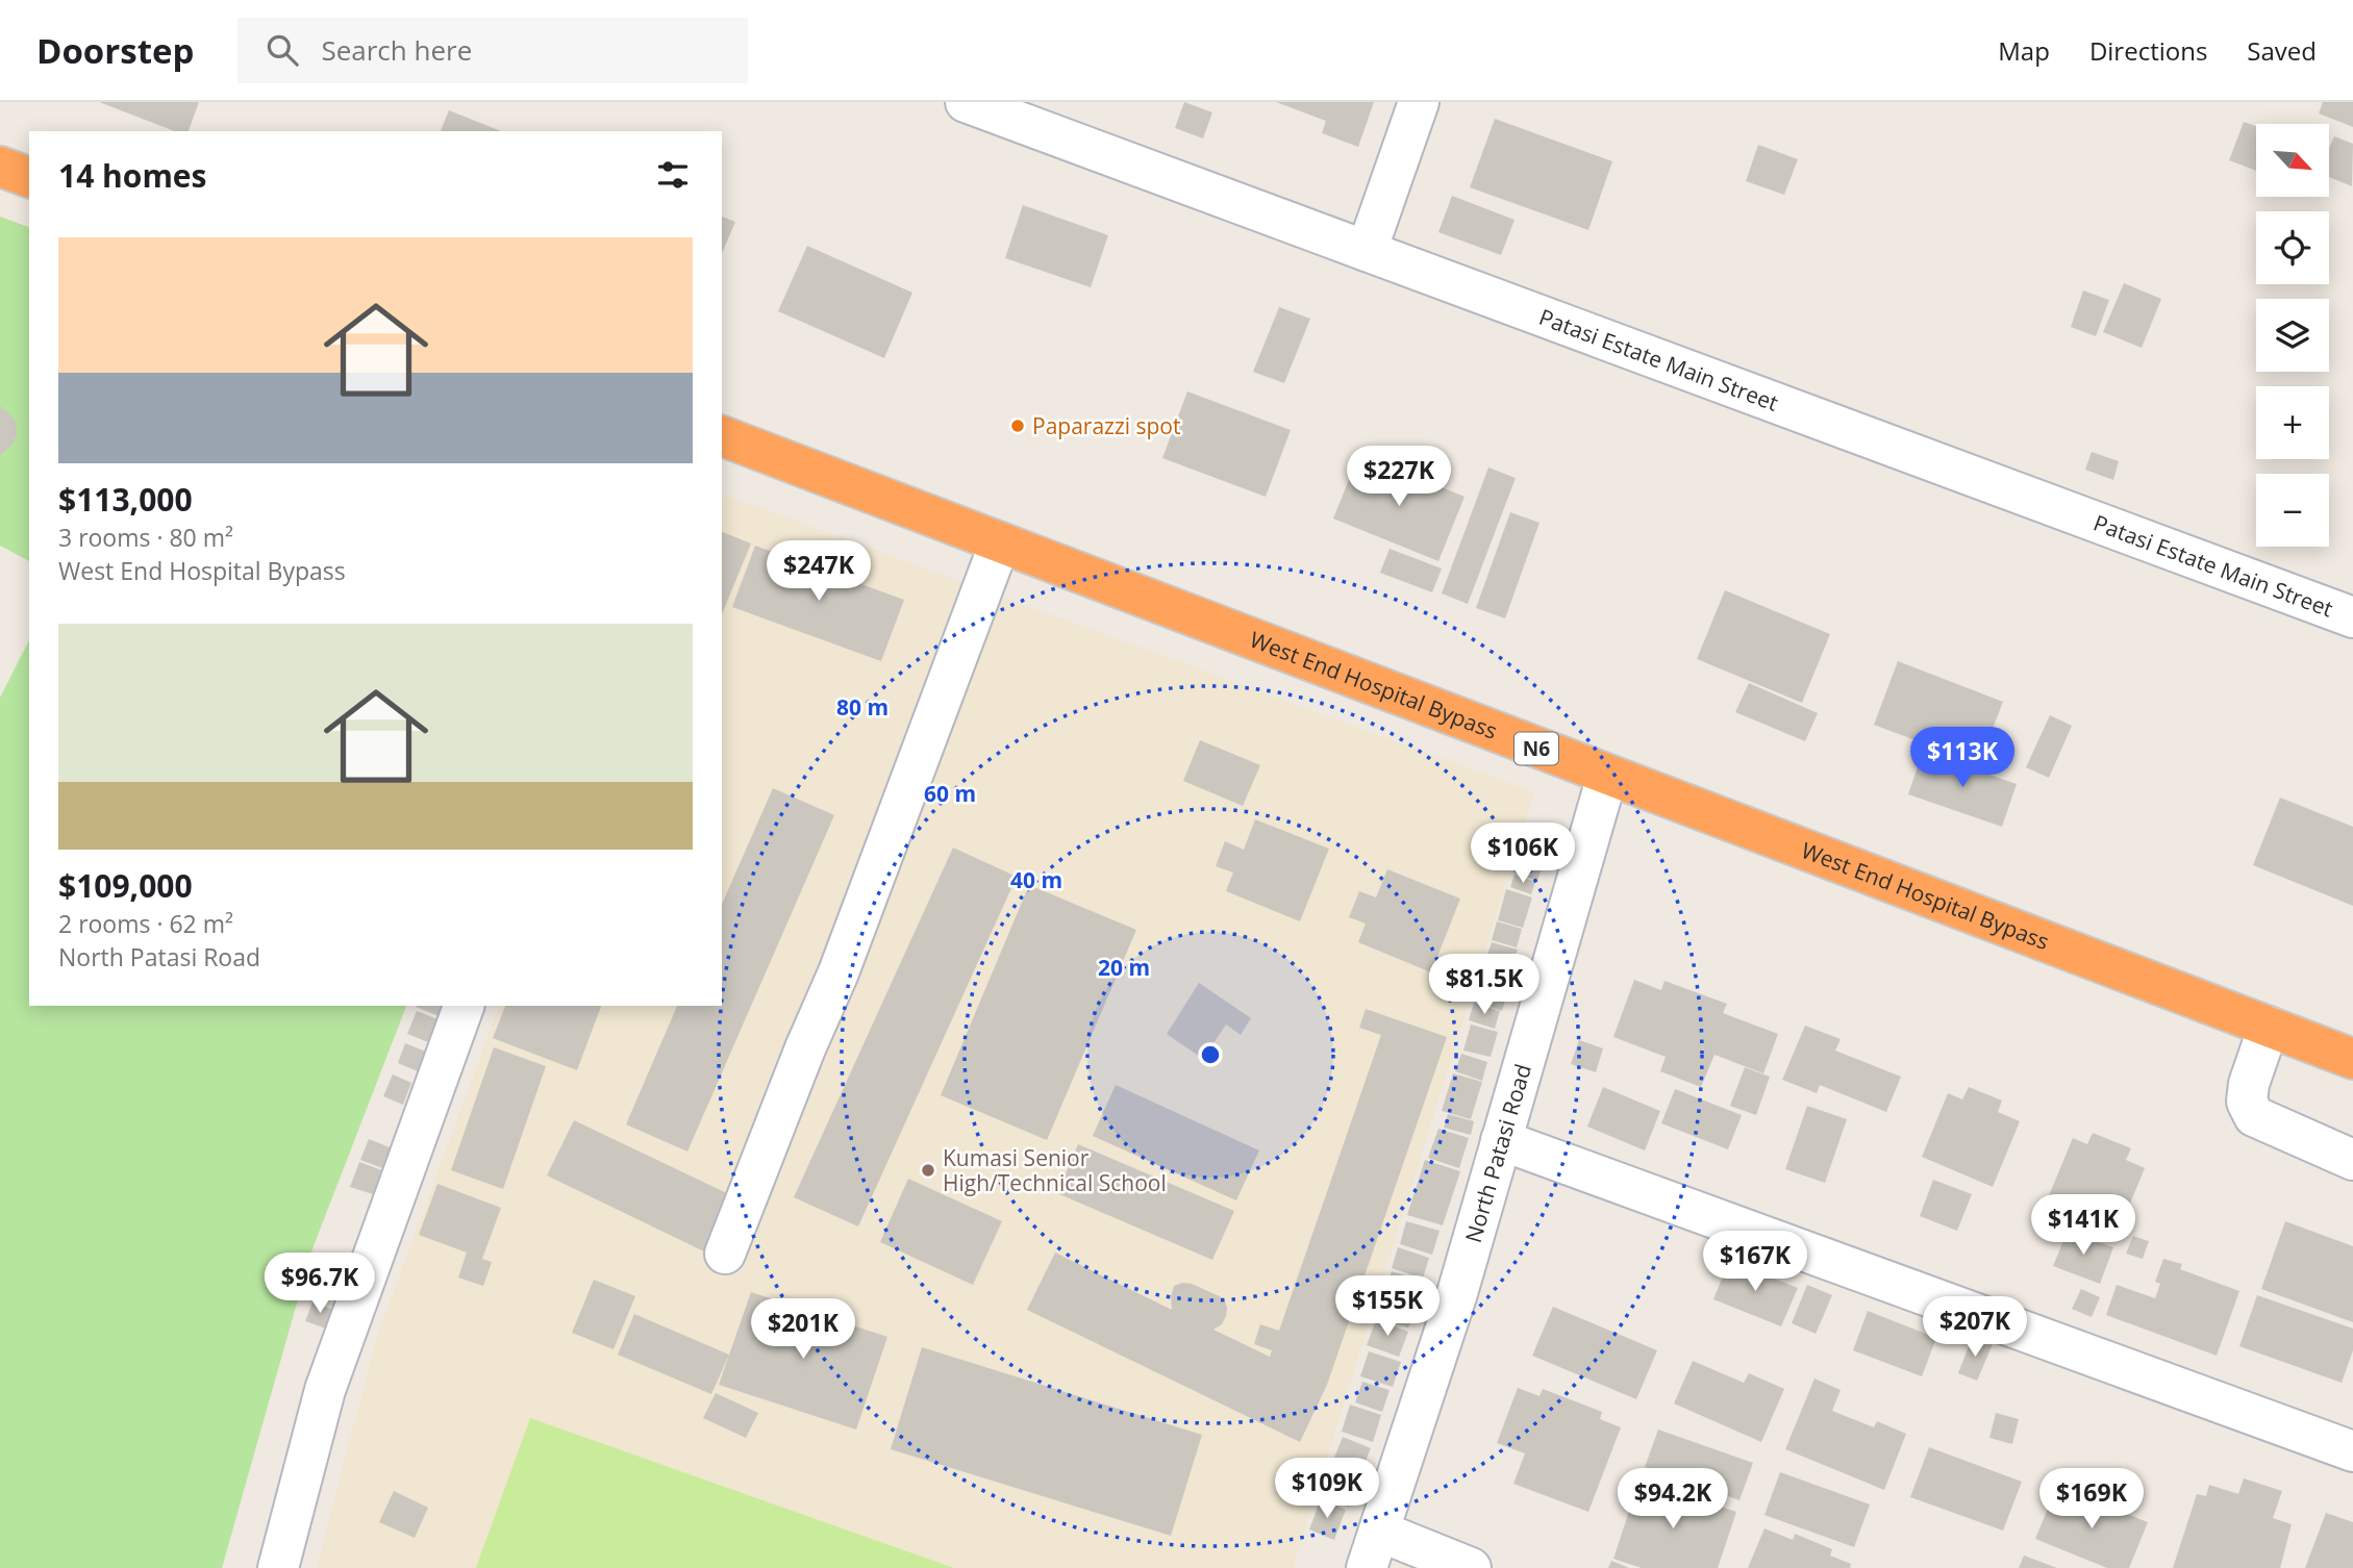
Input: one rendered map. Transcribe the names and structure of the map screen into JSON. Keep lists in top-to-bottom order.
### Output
{
  "streets": {
    "highway": ["West End Hospital Bypass", "N6"],
    "street": ["Patasi Estate Main Street", "North Patasi Road"]
  },
  "crossings": [
    ["West End Hospital Bypass", "North Patasi Road"]
  ],
  "places": ["Paparazzi spot", "Kumasi Senior High/Technical School"],
  "north": "bottom right",
  "page": {
    "header": "Doorstep",
    "search": "Search here",
    "nav": ["Map", "Directions", "Saved"],
    "map_buttons": ["+", "−"],
    "heading": "14 homes",
    "list": [
      {
        "name": "$113,000",
        "note": "3 rooms · 80 m² · West End Hospital Bypass"
      },
      {
        "name": "$109,000",
        "note": "2 rooms · 62 m² · North Patasi Road"
      }
    ],
    "price": [
      "$227K",
      "$247K",
      "$113K",
      "$106K",
      "$81.5K",
      "$141K",
      "$167K",
      "$96.7K",
      "$155K",
      "$207K",
      "$201K",
      "$109K",
      "$94.2K",
      "$169K"
    ]
  },
  "rings": [
    "80 m",
    "60 m",
    "40 m",
    "20 m"
  ]
}
